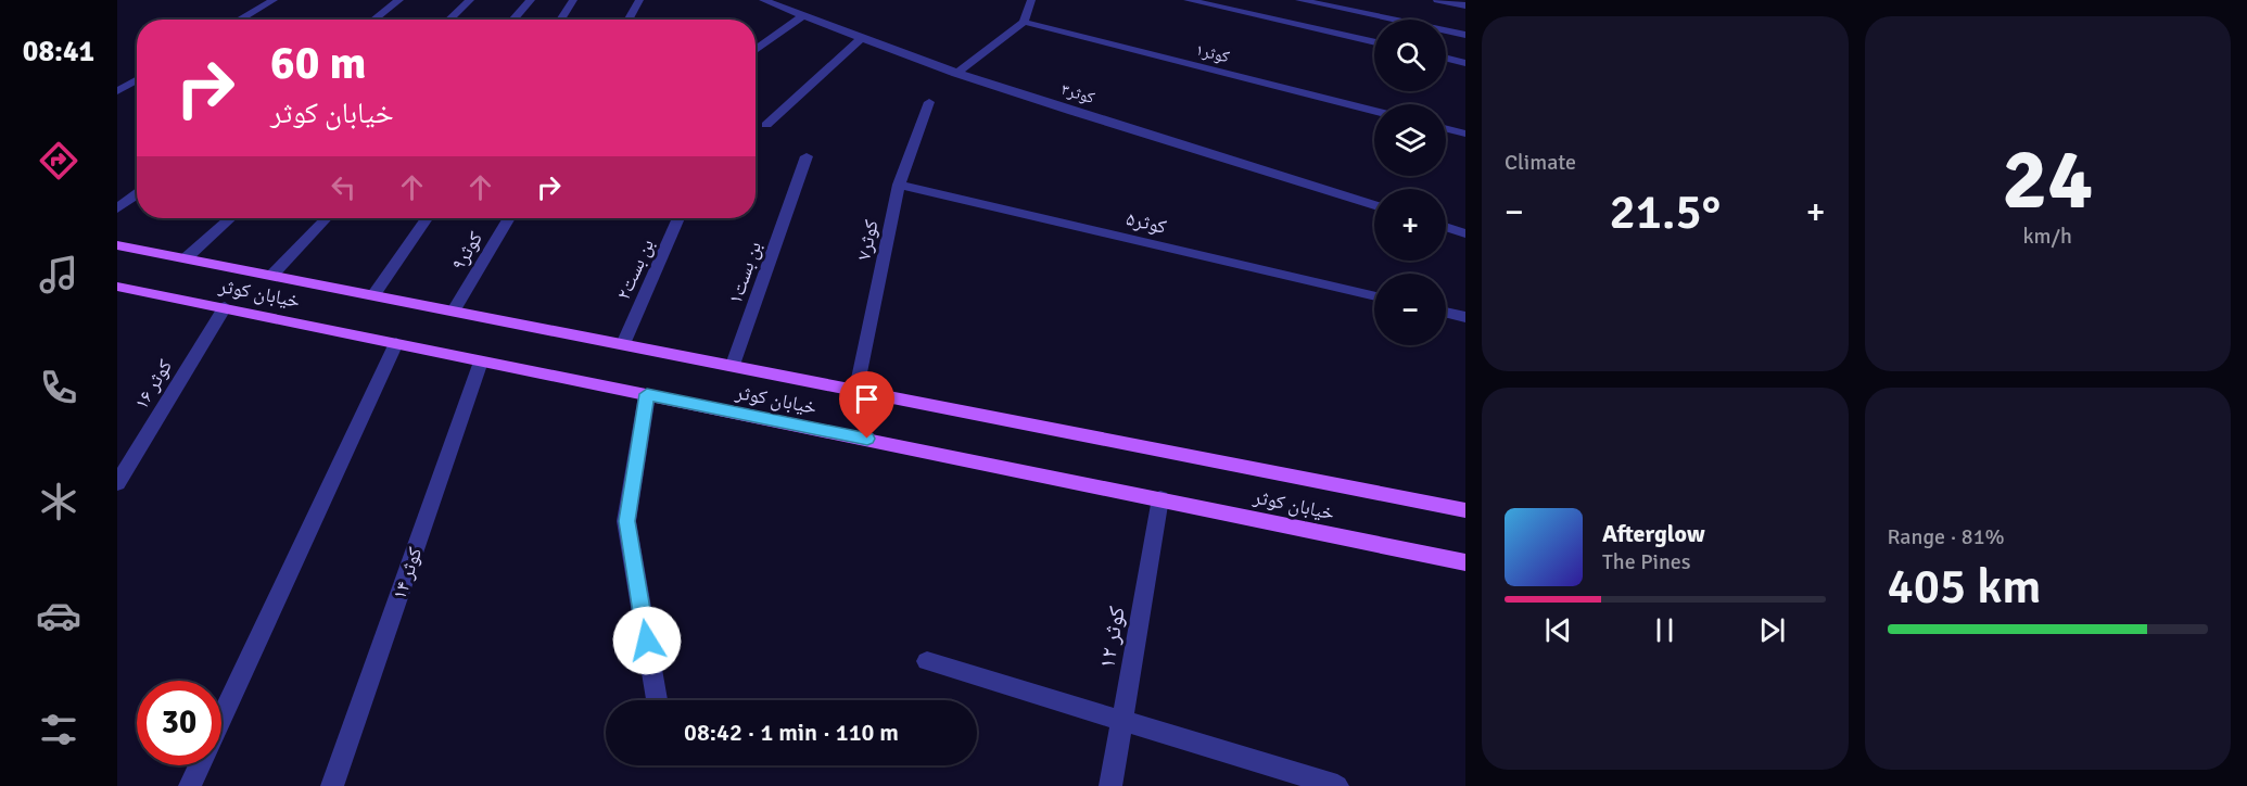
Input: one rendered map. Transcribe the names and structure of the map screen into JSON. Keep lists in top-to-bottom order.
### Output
{
  "streets": {
    "main road": ["خیابان کوثر"],
    "street": [
      "کوثر۱",
      "کوثر۳",
      "کوثر۵",
      "کوثر۷",
      "کوثر۹",
      "بن بست۲",
      "بن بست۱",
      "کوثر ۱۶",
      "کوثر ۱۴",
      "کوثر ۱۲"
    ]
  },
  "crossings": [
    ["کوثر۵", "کوثر۷"],
    ["کوثر۷", "خیابان کوثر"],
    ["کوثر۹", "خیابان کوثر"],
    ["بن بست۲", "خیابان کوثر"],
    ["بن بست۱", "خیابان کوثر"],
    ["خیابان کوثر", "کوثر ۱۶"],
    ["خیابان کوثر", "کوثر ۱۴"],
    ["خیابان کوثر", "کوثر ۱۲"]
  ],
  "page": {
    "tabs": "08:41",
    "tile": [
      "Climate",
      ["24", "km/h"],
      ["Range · 81%", "405 km"]
    ],
    "map_buttons": ["+", "−"],
    "turn": ["60 m", "خیابان کوثر"],
    "heat": ["−", "21.5°", "+"],
    "song": ["Afterglow", "The Pines"],
    "limit": "30",
    "trip": "08:42 · 1 min · 110 m"
  }
}
